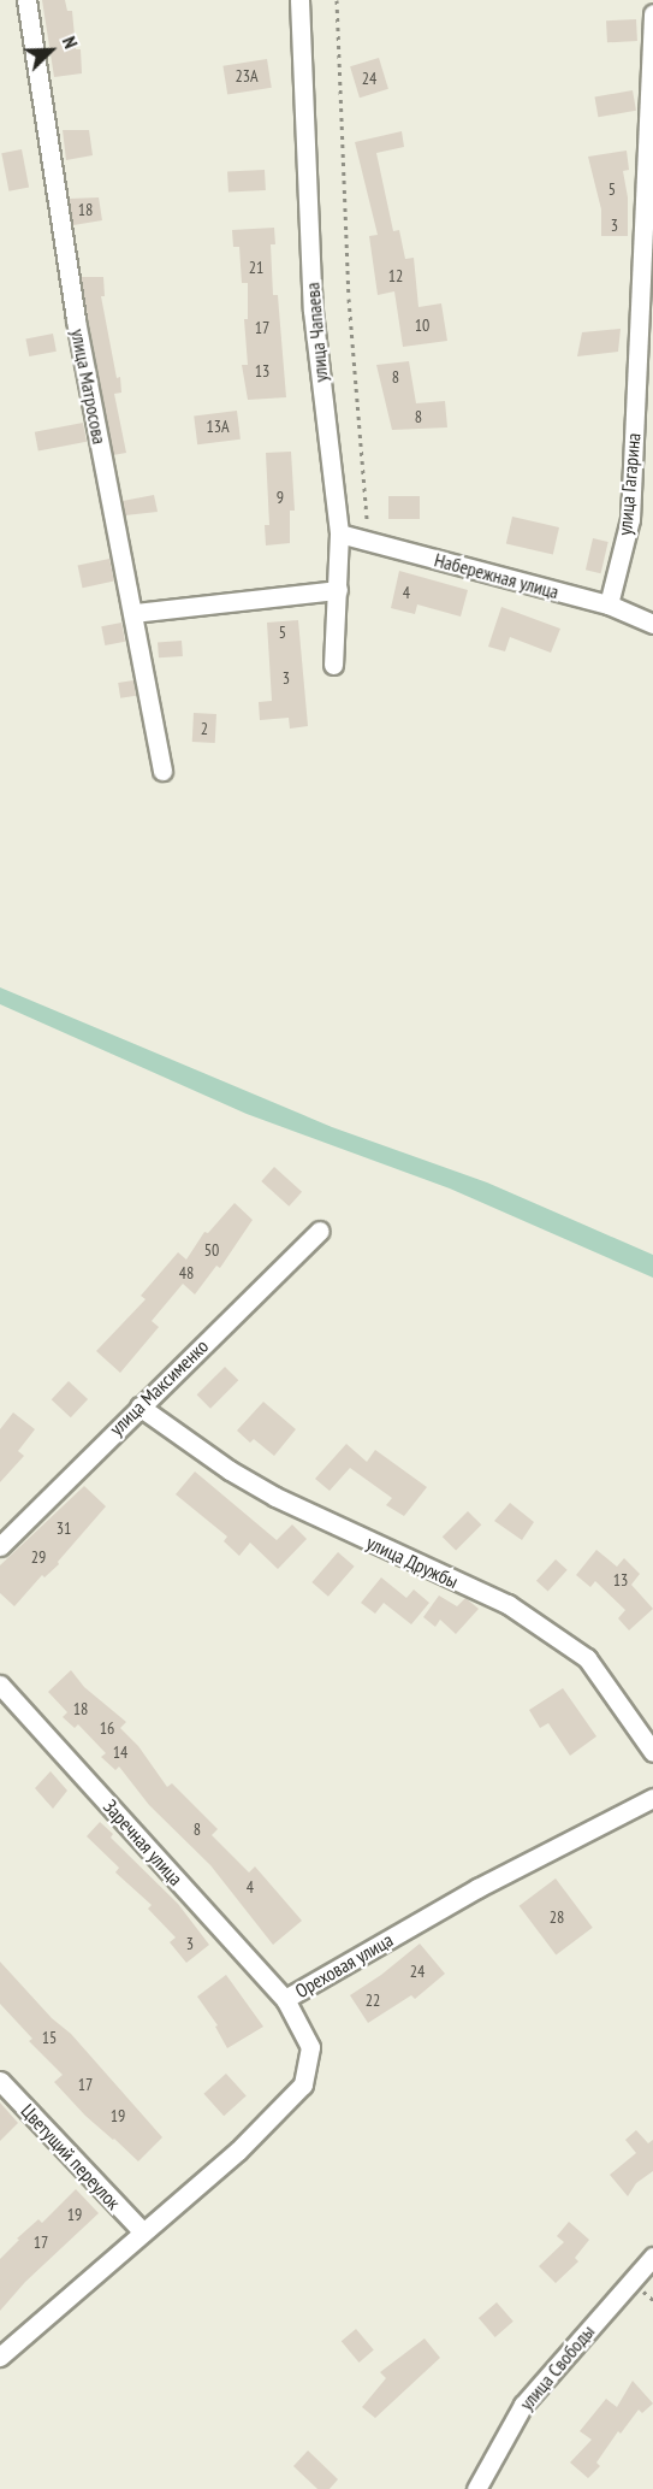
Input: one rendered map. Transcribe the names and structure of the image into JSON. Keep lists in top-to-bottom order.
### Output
{
  "streets": {
    "street": [
      "улица Чапаева",
      "улица Матросова",
      "улица Гагарина",
      "Набережная улица",
      "улица Максименко",
      "улица Дружбы",
      "Заречная улица",
      "Ореховая улица",
      "Цветущий переулок",
      "улица Свободы"
    ]
  },
  "crossings": [
    ["улица Чапаева", "Набережная улица"],
    ["улица Гагарина", "Набережная улица"],
    ["улица Максименко", "улица Дружбы"],
    ["Заречная улица", "Ореховая улица"],
    ["Ореховая улица", "Цветущий переулок"]
  ],
  "house_numbers": [
    "23А",
    "24",
    "5",
    "18",
    "3",
    "21",
    "12",
    "10",
    "17",
    "13",
    "8",
    "8",
    "13А",
    "9",
    "4",
    "5",
    "3",
    "2",
    "50",
    "48",
    "31",
    "29",
    "13",
    "18",
    "16",
    "14",
    "8",
    "4",
    "28",
    "3",
    "24",
    "22",
    "15",
    "17",
    "19",
    "19",
    "17"
  ],
  "north": "top right"
}
